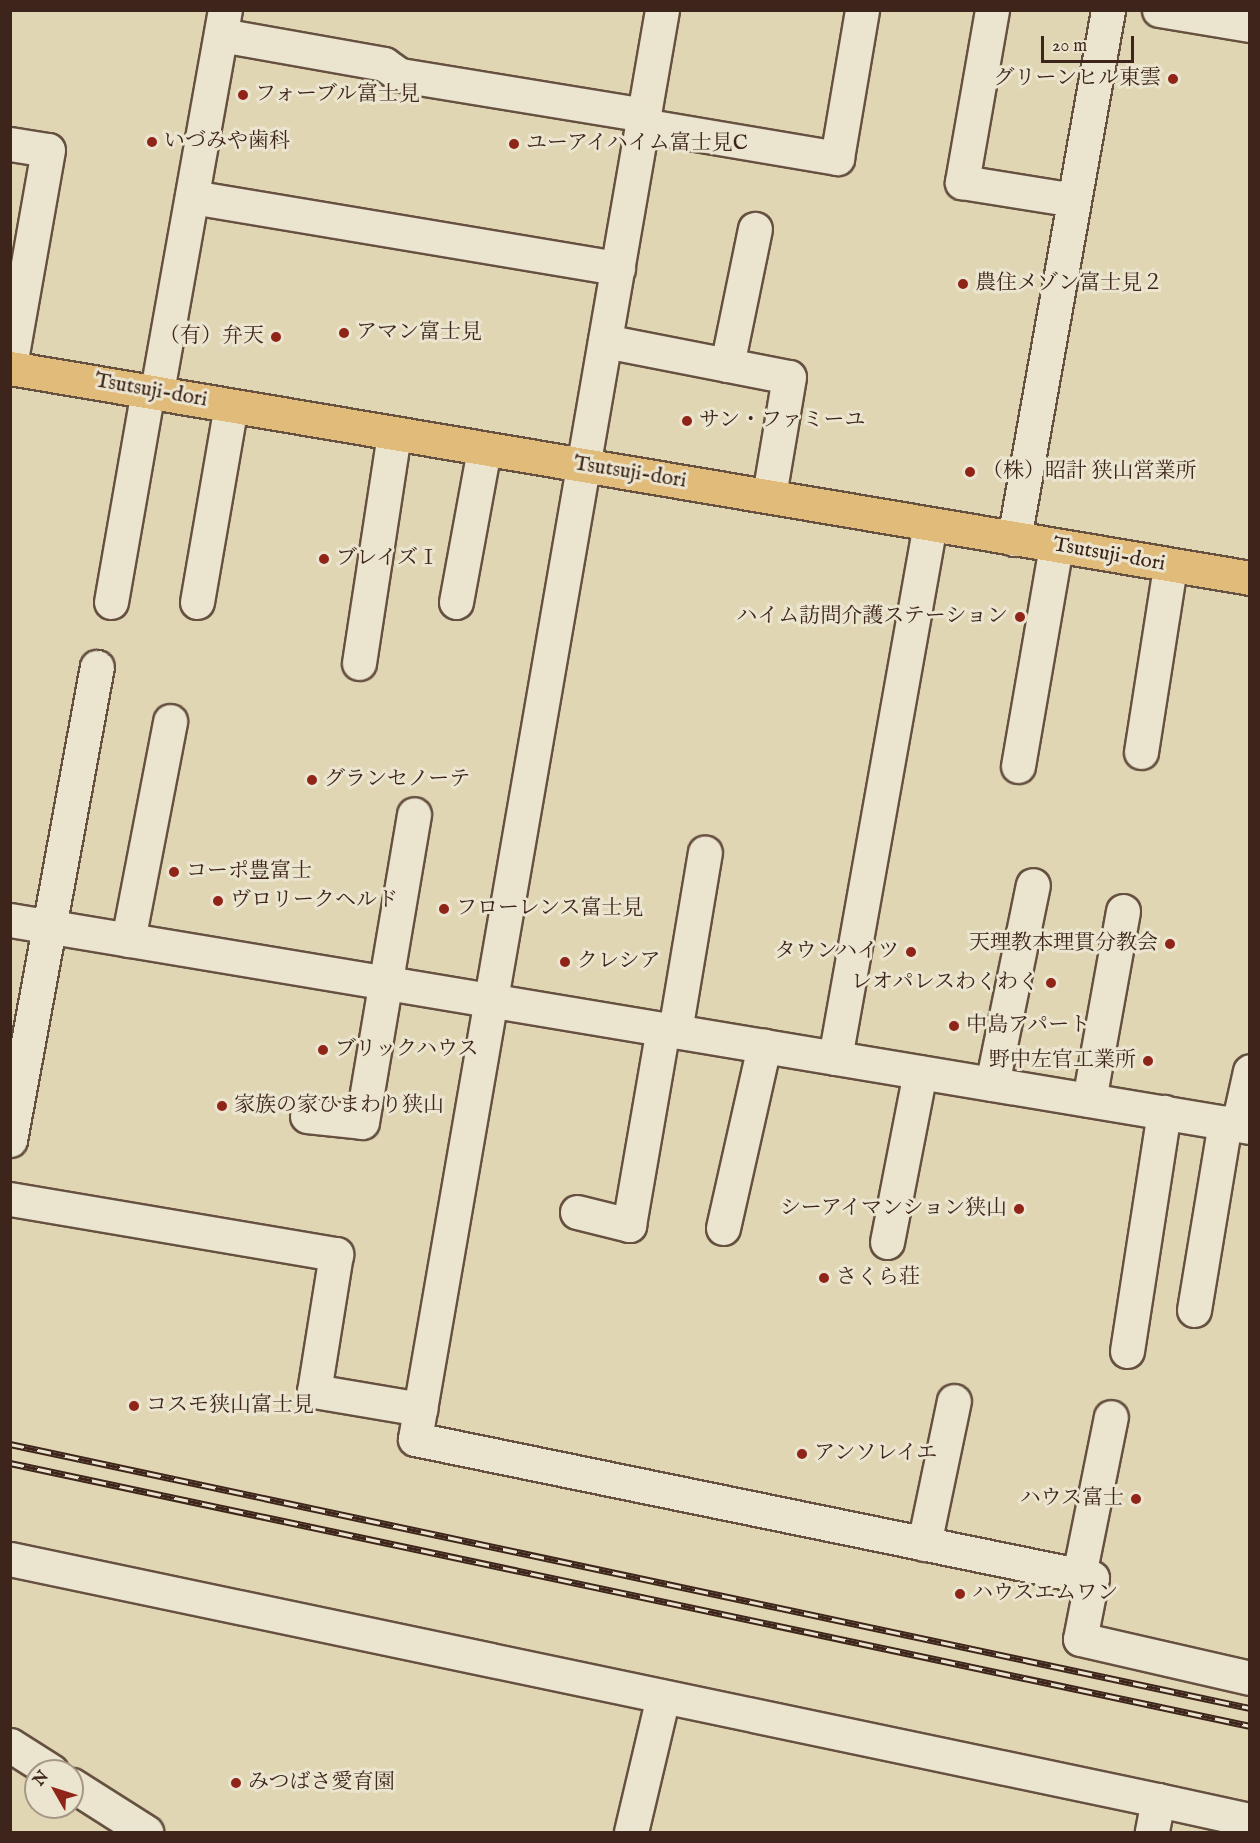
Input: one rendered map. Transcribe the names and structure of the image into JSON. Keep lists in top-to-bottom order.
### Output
{
  "streets": {
    "main road": ["Tsutsuji-dori"]
  },
  "places": [
    "グリーンヒル東雲",
    "フォーブル富士見",
    "いづみや歯科",
    "ユーアイハイム富士見C",
    "農住メゾン富士見２",
    "アマン富士見",
    "（有）弁天",
    "サン・ファミーユ",
    "（株）昭計 狭山営業所",
    "ブレイズⅠ",
    "ハイム訪問介護ステーション",
    "グランセノーテ",
    "コーポ豊富士",
    "ヴロリークヘルド",
    "フローレンス富士見",
    "天理教本理貫分教会",
    "タウンハイツ",
    "クレシア",
    "レオパレスわくわく",
    "中島アパート",
    "ブリックハウス",
    "野中左官工業所",
    "家族の家ひまわり狭山",
    "シーアイマンション狭山",
    "さくら荘",
    "コスモ狭山富士見",
    "アンソレイエ",
    "ハウス富士",
    "ハウスエムワン",
    "みつばさ愛育園"
  ],
  "scale_bar": "20 m",
  "north": "top left"
}
